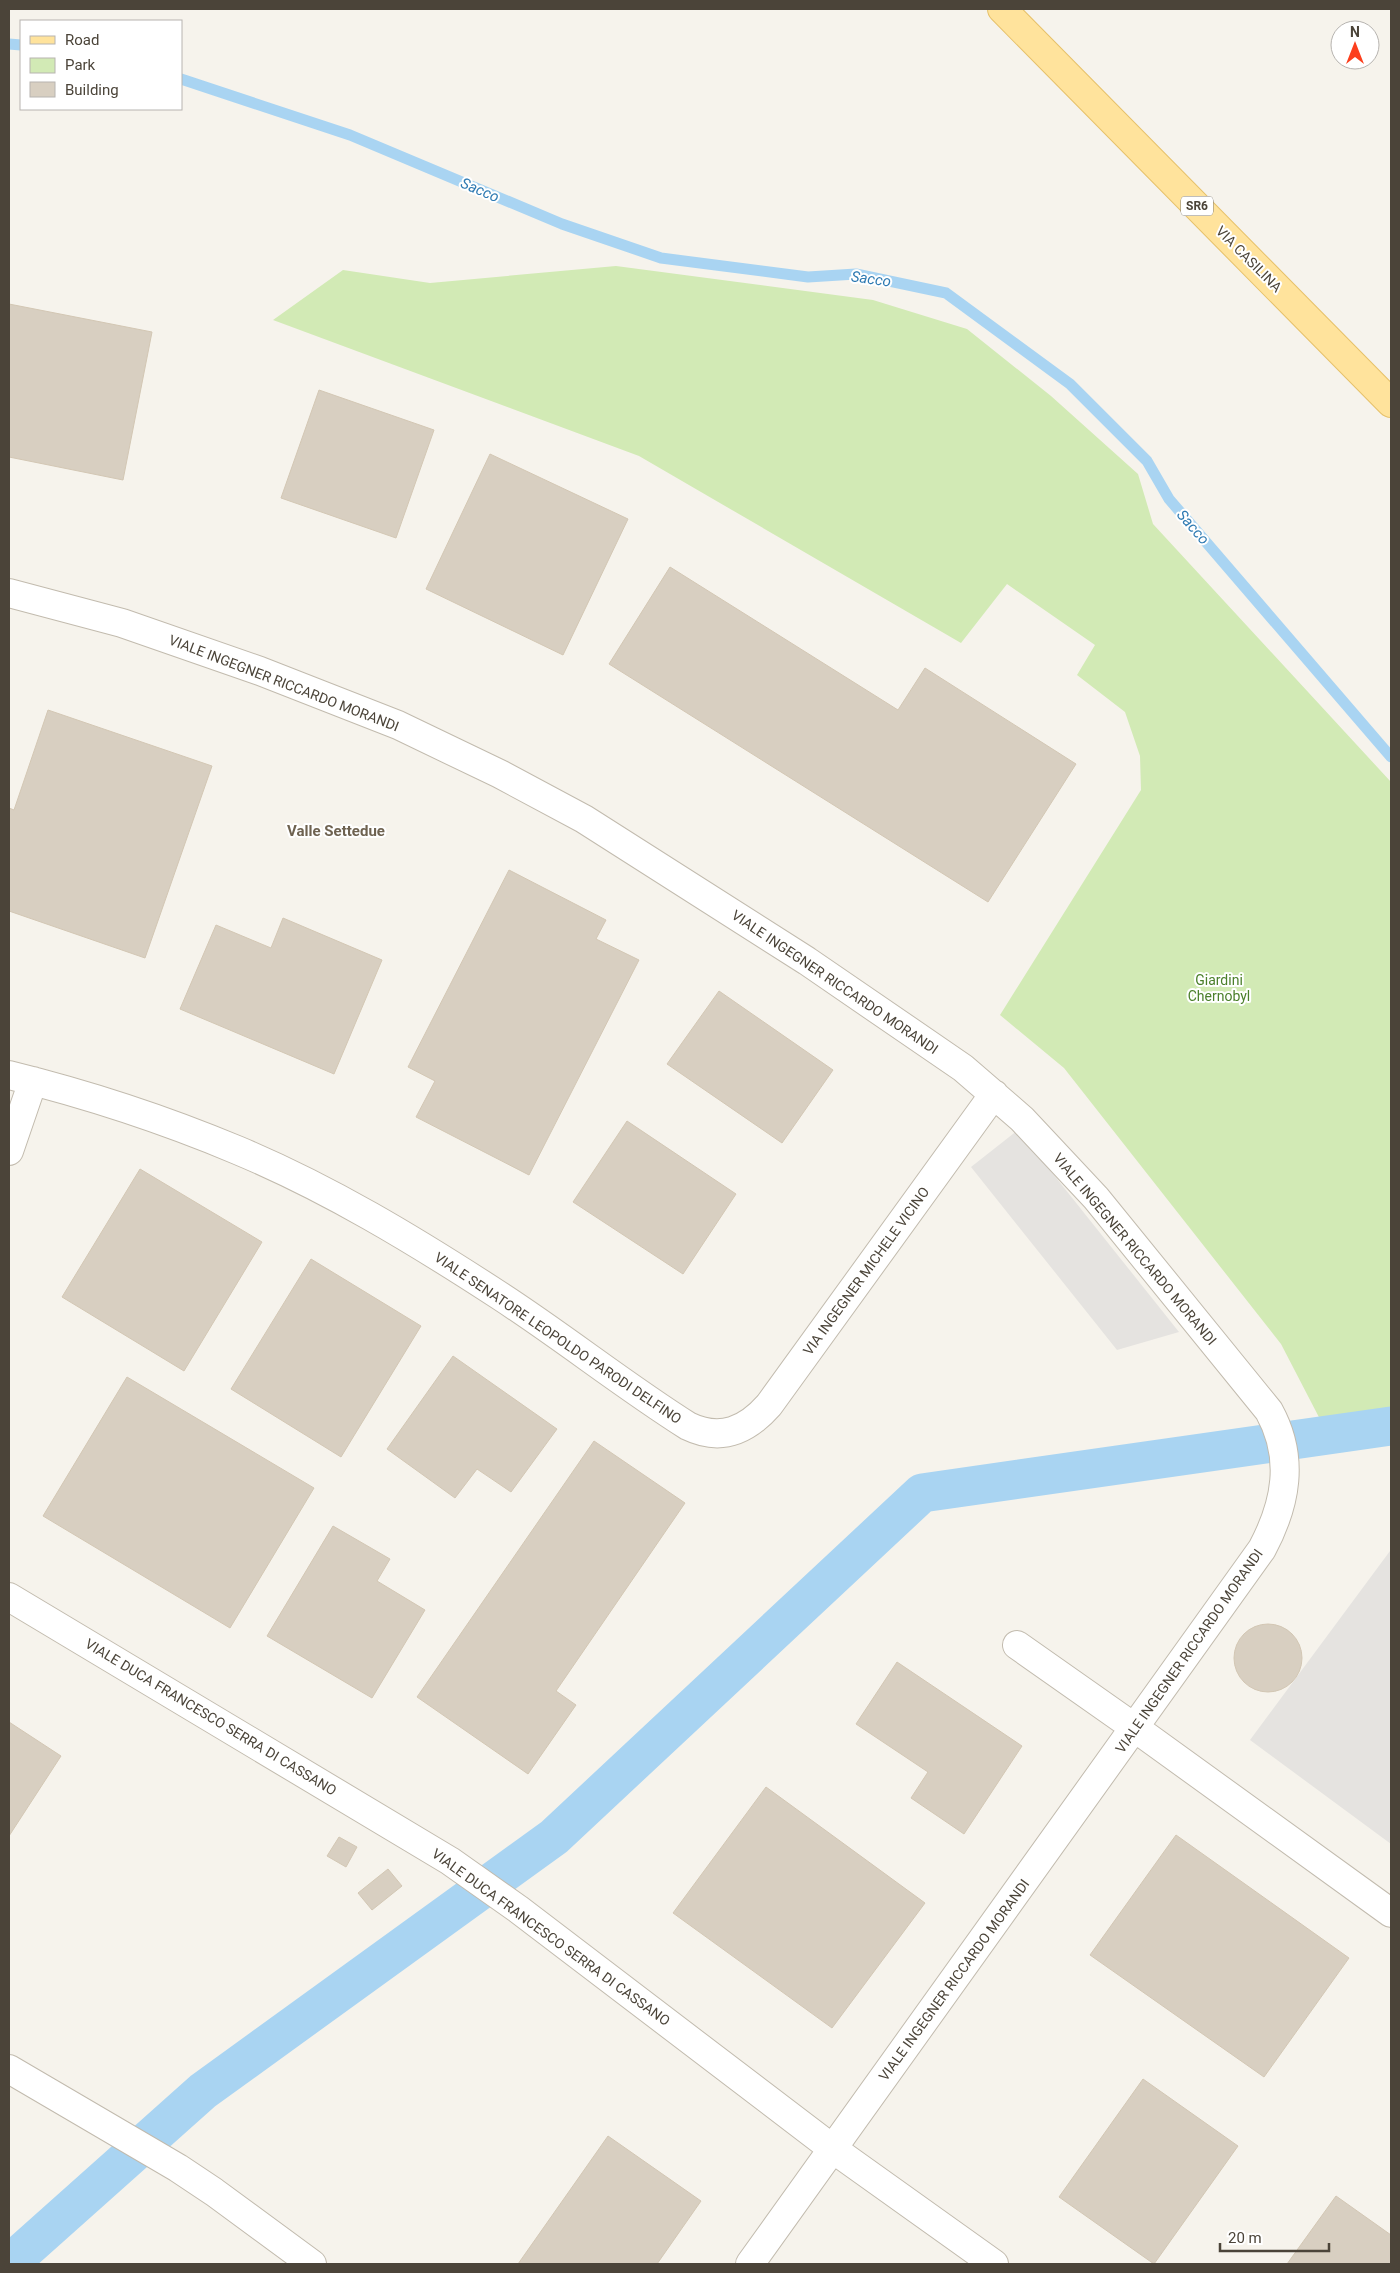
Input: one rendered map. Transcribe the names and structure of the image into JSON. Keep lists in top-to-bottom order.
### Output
{
  "streets": {
    "main road": ["SR6", "VIA CASILINA"],
    "street": [
      "VIALE INGEGNER RICCARDO MORANDI",
      "VIA INGEGNER MICHELE VICINO",
      "VIALE SENATORE LEOPOLDO PARODI DELFINO",
      "VIALE DUCA FRANCESCO SERRA DI CASSANO"
    ]
  },
  "crossings": [
    ["VIALE INGEGNER RICCARDO MORANDI", "VIA INGEGNER MICHELE VICINO"],
    ["VIALE INGEGNER RICCARDO MORANDI", "VIALE DUCA FRANCESCO SERRA DI CASSANO"],
    ["VIA INGEGNER MICHELE VICINO", "VIALE SENATORE LEOPOLDO PARODI DELFINO"]
  ],
  "districts": ["Valle Settedue"],
  "water": ["Sacco"],
  "parks": ["Giardini Chernobyl"],
  "legend": ["Road", "Park", "Building"],
  "scale_bar": "20 m",
  "north": "top"
}
